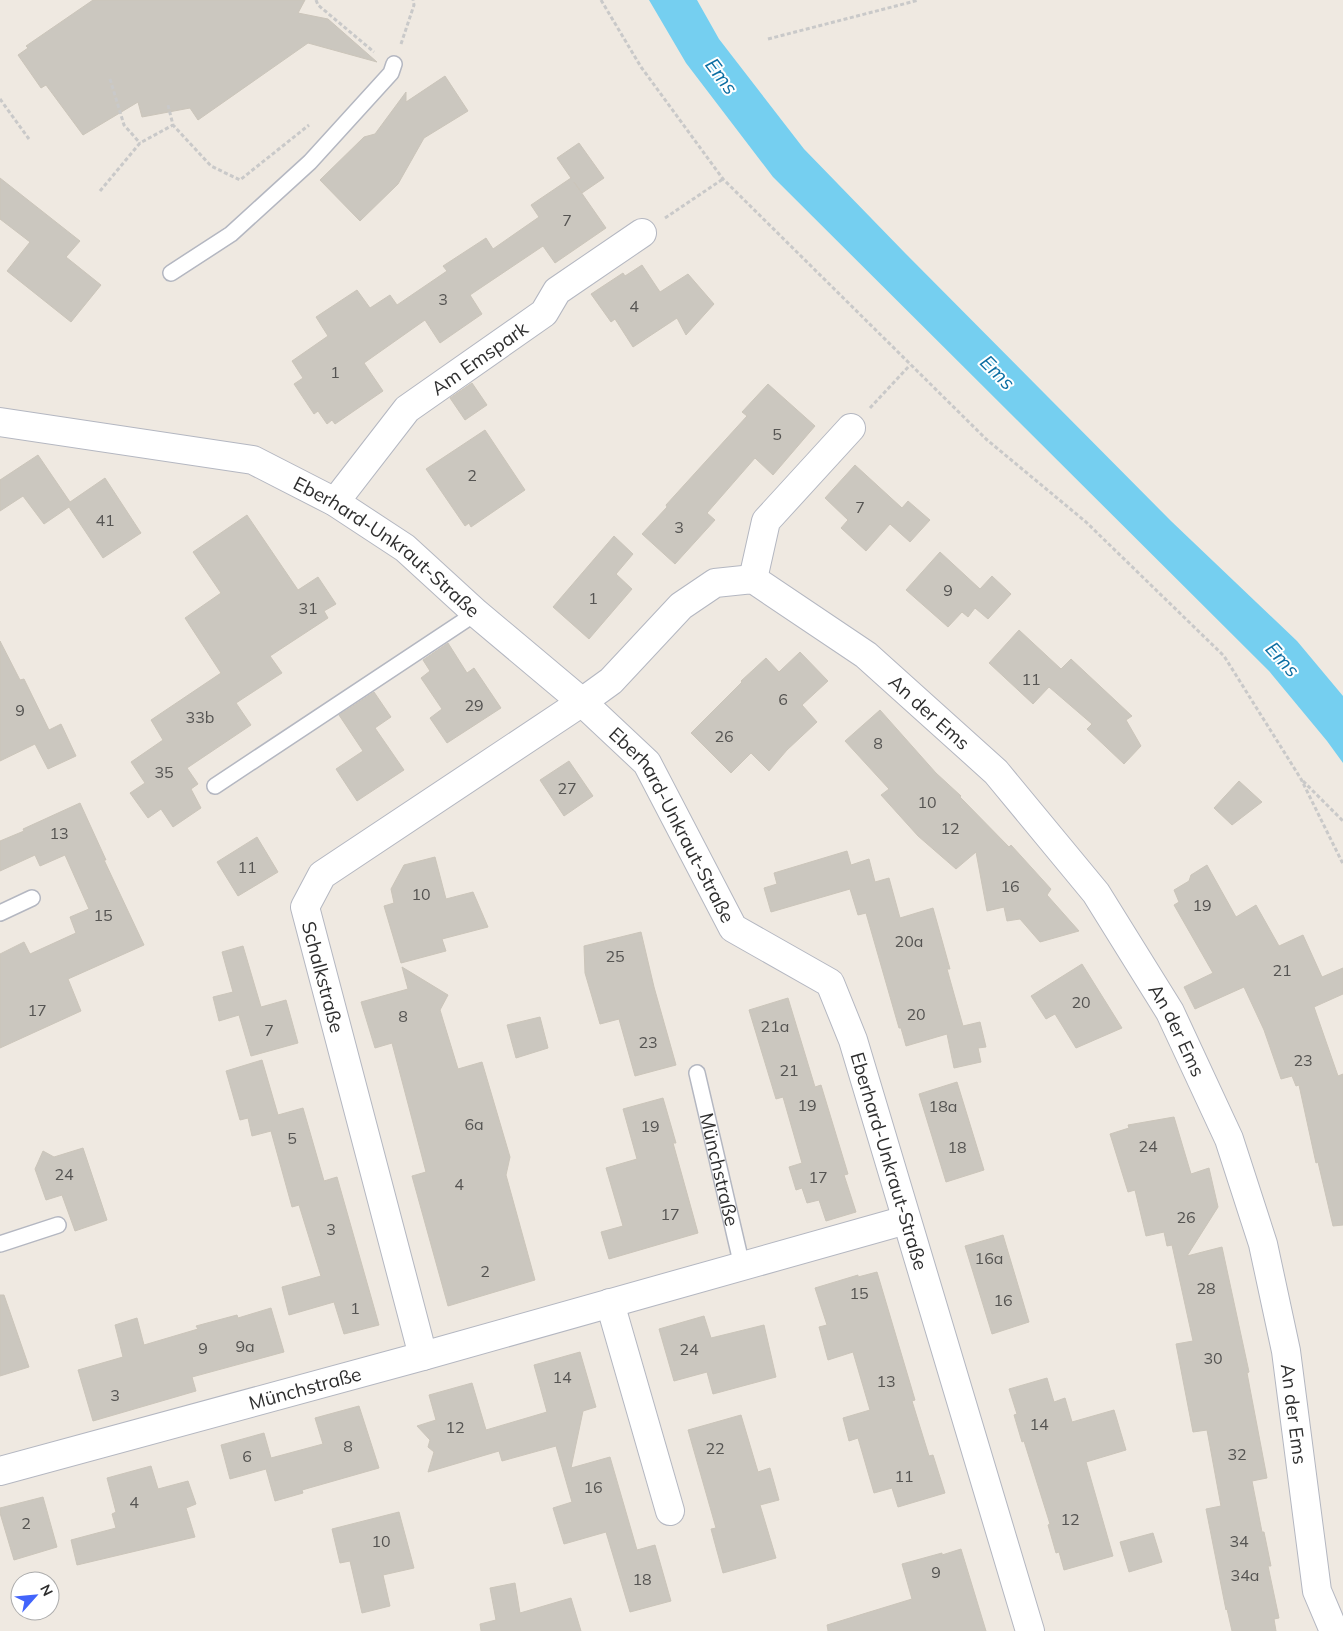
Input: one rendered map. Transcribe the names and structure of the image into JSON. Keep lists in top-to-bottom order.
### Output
{
  "streets": {
    "street": [
      "Am Emspark",
      "Eberhard-Unkraut-Straße",
      "An der Ems",
      "Schalkstraße",
      "Münchstraße"
    ]
  },
  "crossings": [
    ["Am Emspark", "Eberhard-Unkraut-Straße"],
    ["Eberhard-Unkraut-Straße", "Schalkstraße"],
    ["Eberhard-Unkraut-Straße", "Münchstraße"],
    ["Schalkstraße", "Münchstraße"]
  ],
  "water": ["Ems"],
  "house_numbers": [
    "7",
    "3",
    "4",
    "1",
    "5",
    "2",
    "7",
    "41",
    "3",
    "9",
    "1",
    "31",
    "11",
    "6",
    "29",
    "9",
    "33b",
    "26",
    "8",
    "35",
    "27",
    "10",
    "12",
    "13",
    "11",
    "16",
    "10",
    "19",
    "15",
    "20a",
    "25",
    "21",
    "20",
    "17",
    "20",
    "8",
    "21a",
    "7",
    "23",
    "23",
    "21",
    "19",
    "18a",
    "6a",
    "19",
    "5",
    "24",
    "18",
    "24",
    "17",
    "4",
    "17",
    "26",
    "3",
    "16a",
    "2",
    "28",
    "15",
    "16",
    "1",
    "9a",
    "9",
    "24",
    "30",
    "14",
    "13",
    "3",
    "14",
    "12",
    "8",
    "22",
    "32",
    "6",
    "11",
    "16",
    "4",
    "12",
    "2",
    "10",
    "34",
    "9",
    "34a",
    "18"
  ],
  "north": "top right"
}
